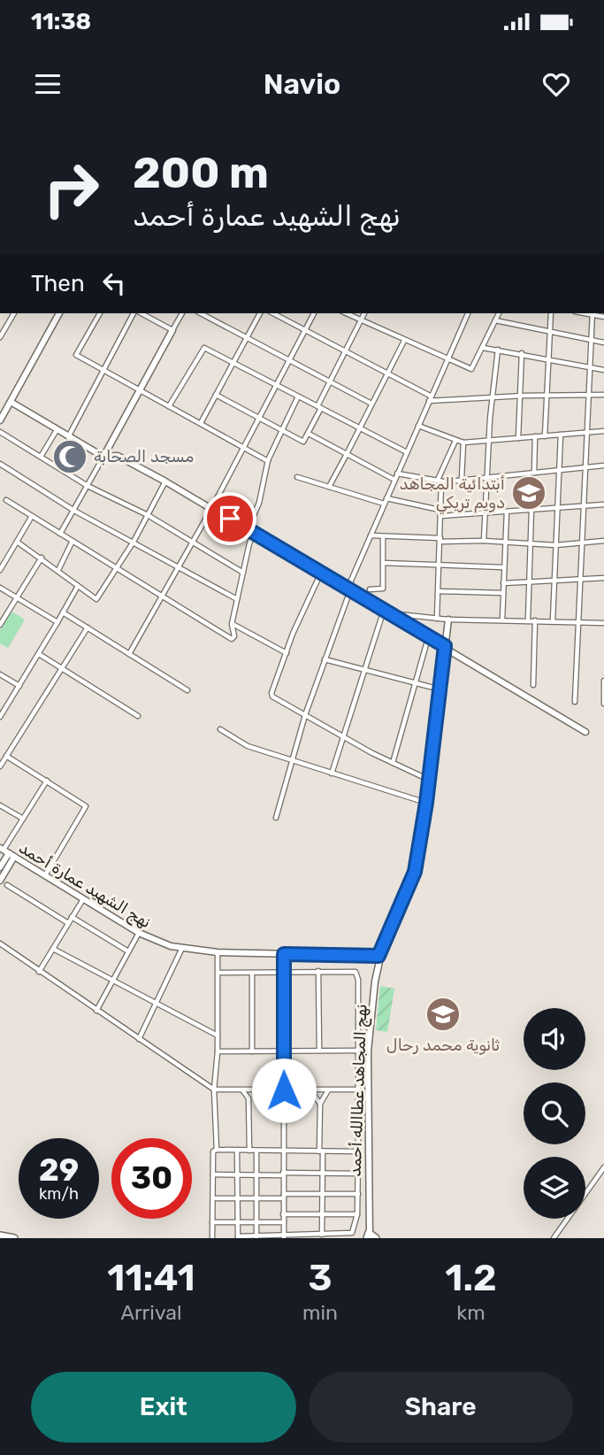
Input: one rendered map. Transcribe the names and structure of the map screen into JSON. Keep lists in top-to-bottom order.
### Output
{
  "streets": {
    "street": ["نهج الشهيد عمارة أحمد", "نهج المجاهد عطاالله أحمد"]
  },
  "crossings": [
    ["نهج الشهيد عمارة أحمد", "نهج المجاهد عطاالله أحمد"]
  ],
  "places": {
    "mosque": ["مسجد الصحابة"],
    "school or university": ["أبتدائية المجاهد دويم تريكي", "ثانوية محمد رحال"]
  },
  "page": {
    "status": "11:38",
    "header": "Navio",
    "turn": ["200 m", "نهج الشهيد عمارة أحمد"],
    "then": "Then",
    "speed": "29 km/h",
    "limit": "30",
    "eta": [
      "11:41",
      "Arrival",
      "3",
      "min",
      "1.2",
      "km"
    ],
    "buttons": ["Exit", "Share"]
  }
}
